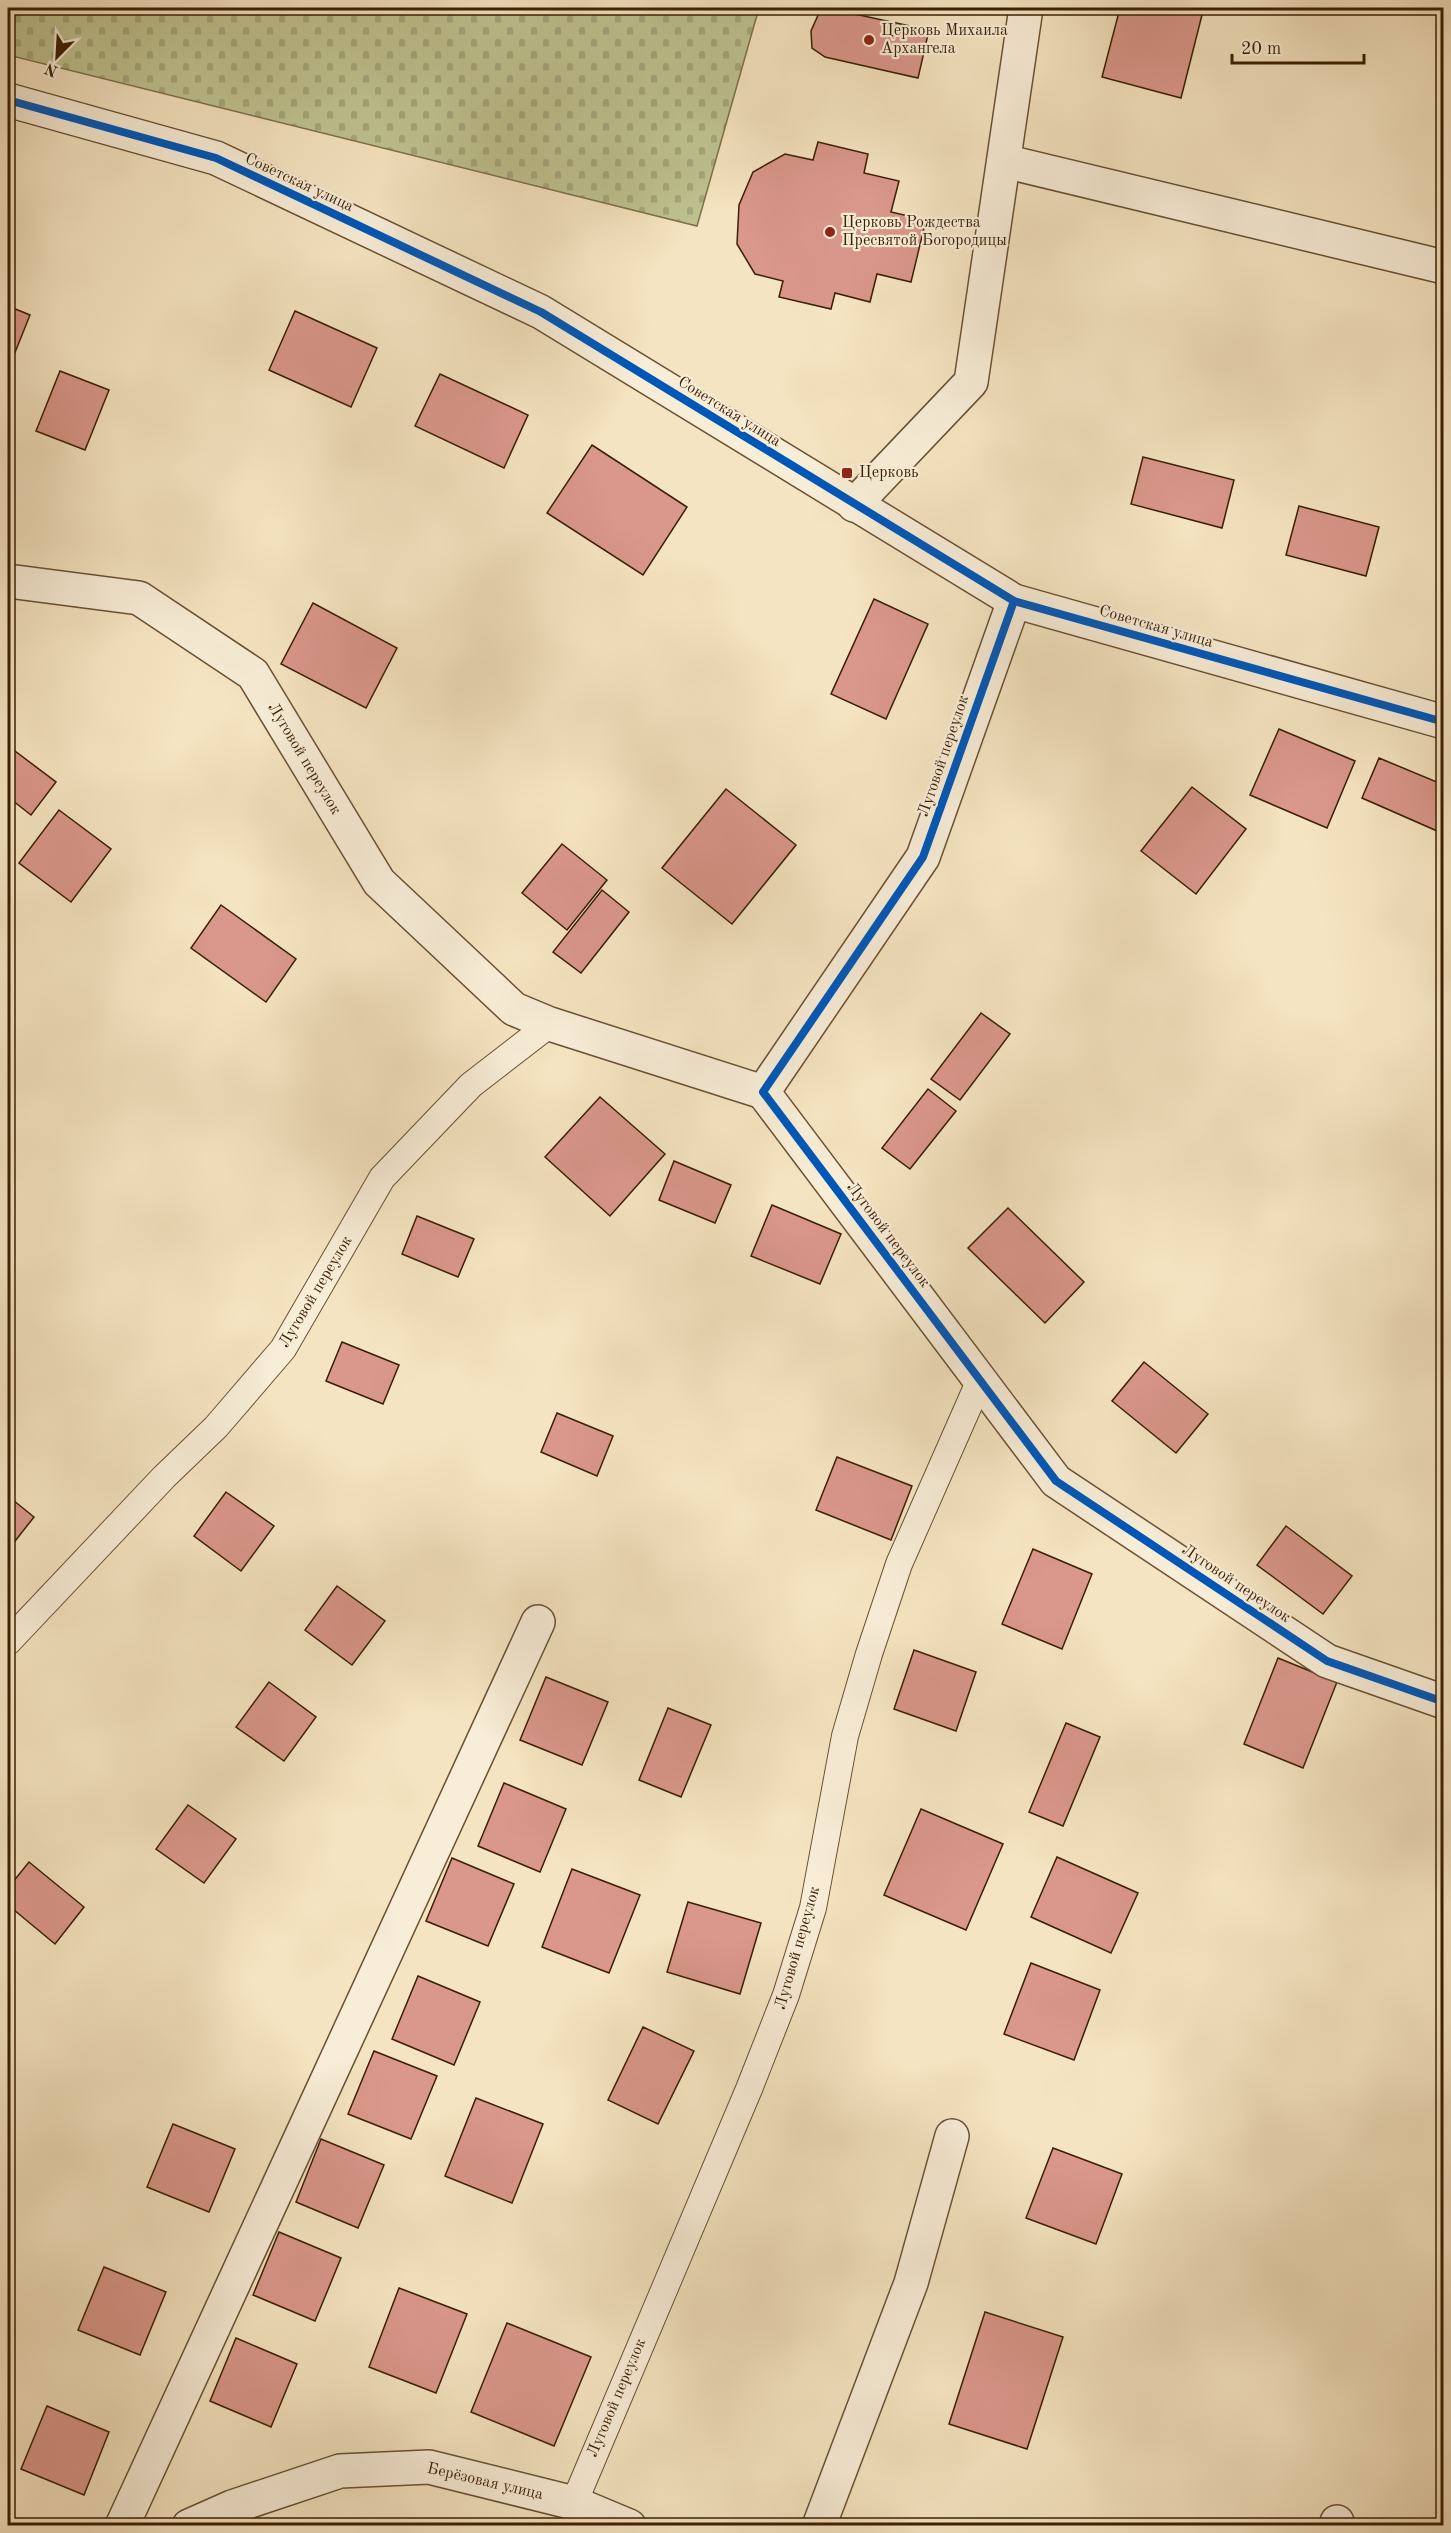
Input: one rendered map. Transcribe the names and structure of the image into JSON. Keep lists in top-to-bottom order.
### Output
{
  "streets": {
    "street": ["Советская улица", "Луговой переулок", "Берёзовая улица"]
  },
  "crossings": [
    ["Советская улица", "Луговой переулок"],
    ["Луговой переулок", "Берёзовая улица"]
  ],
  "places": {
    "other": ["Церковь Михаила Архангела", "Церковь Рождества Пресвятой Богородицы"],
    "transit": ["Церковь"]
  },
  "scale_bar": "20 m",
  "north": "bottom left"
}
